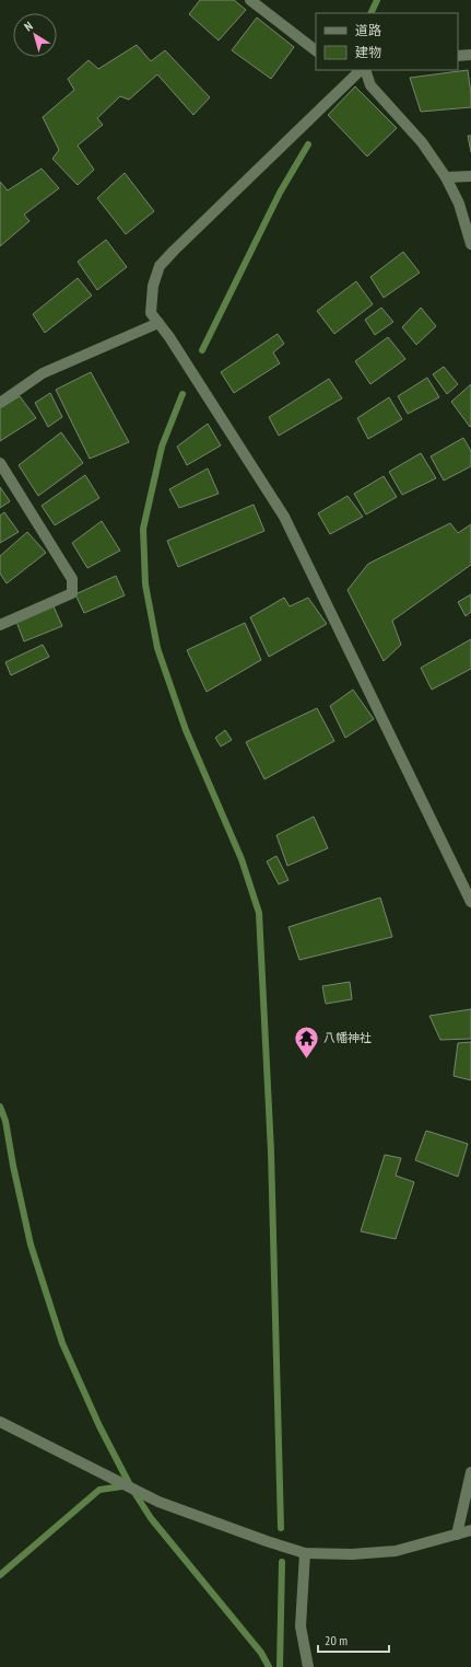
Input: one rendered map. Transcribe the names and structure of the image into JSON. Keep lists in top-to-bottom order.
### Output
{
  "places": {
    "temple": ["八幡神社"]
  },
  "legend": ["道路", "建物"],
  "scale_bar": "20 m",
  "north": "top left"
}
